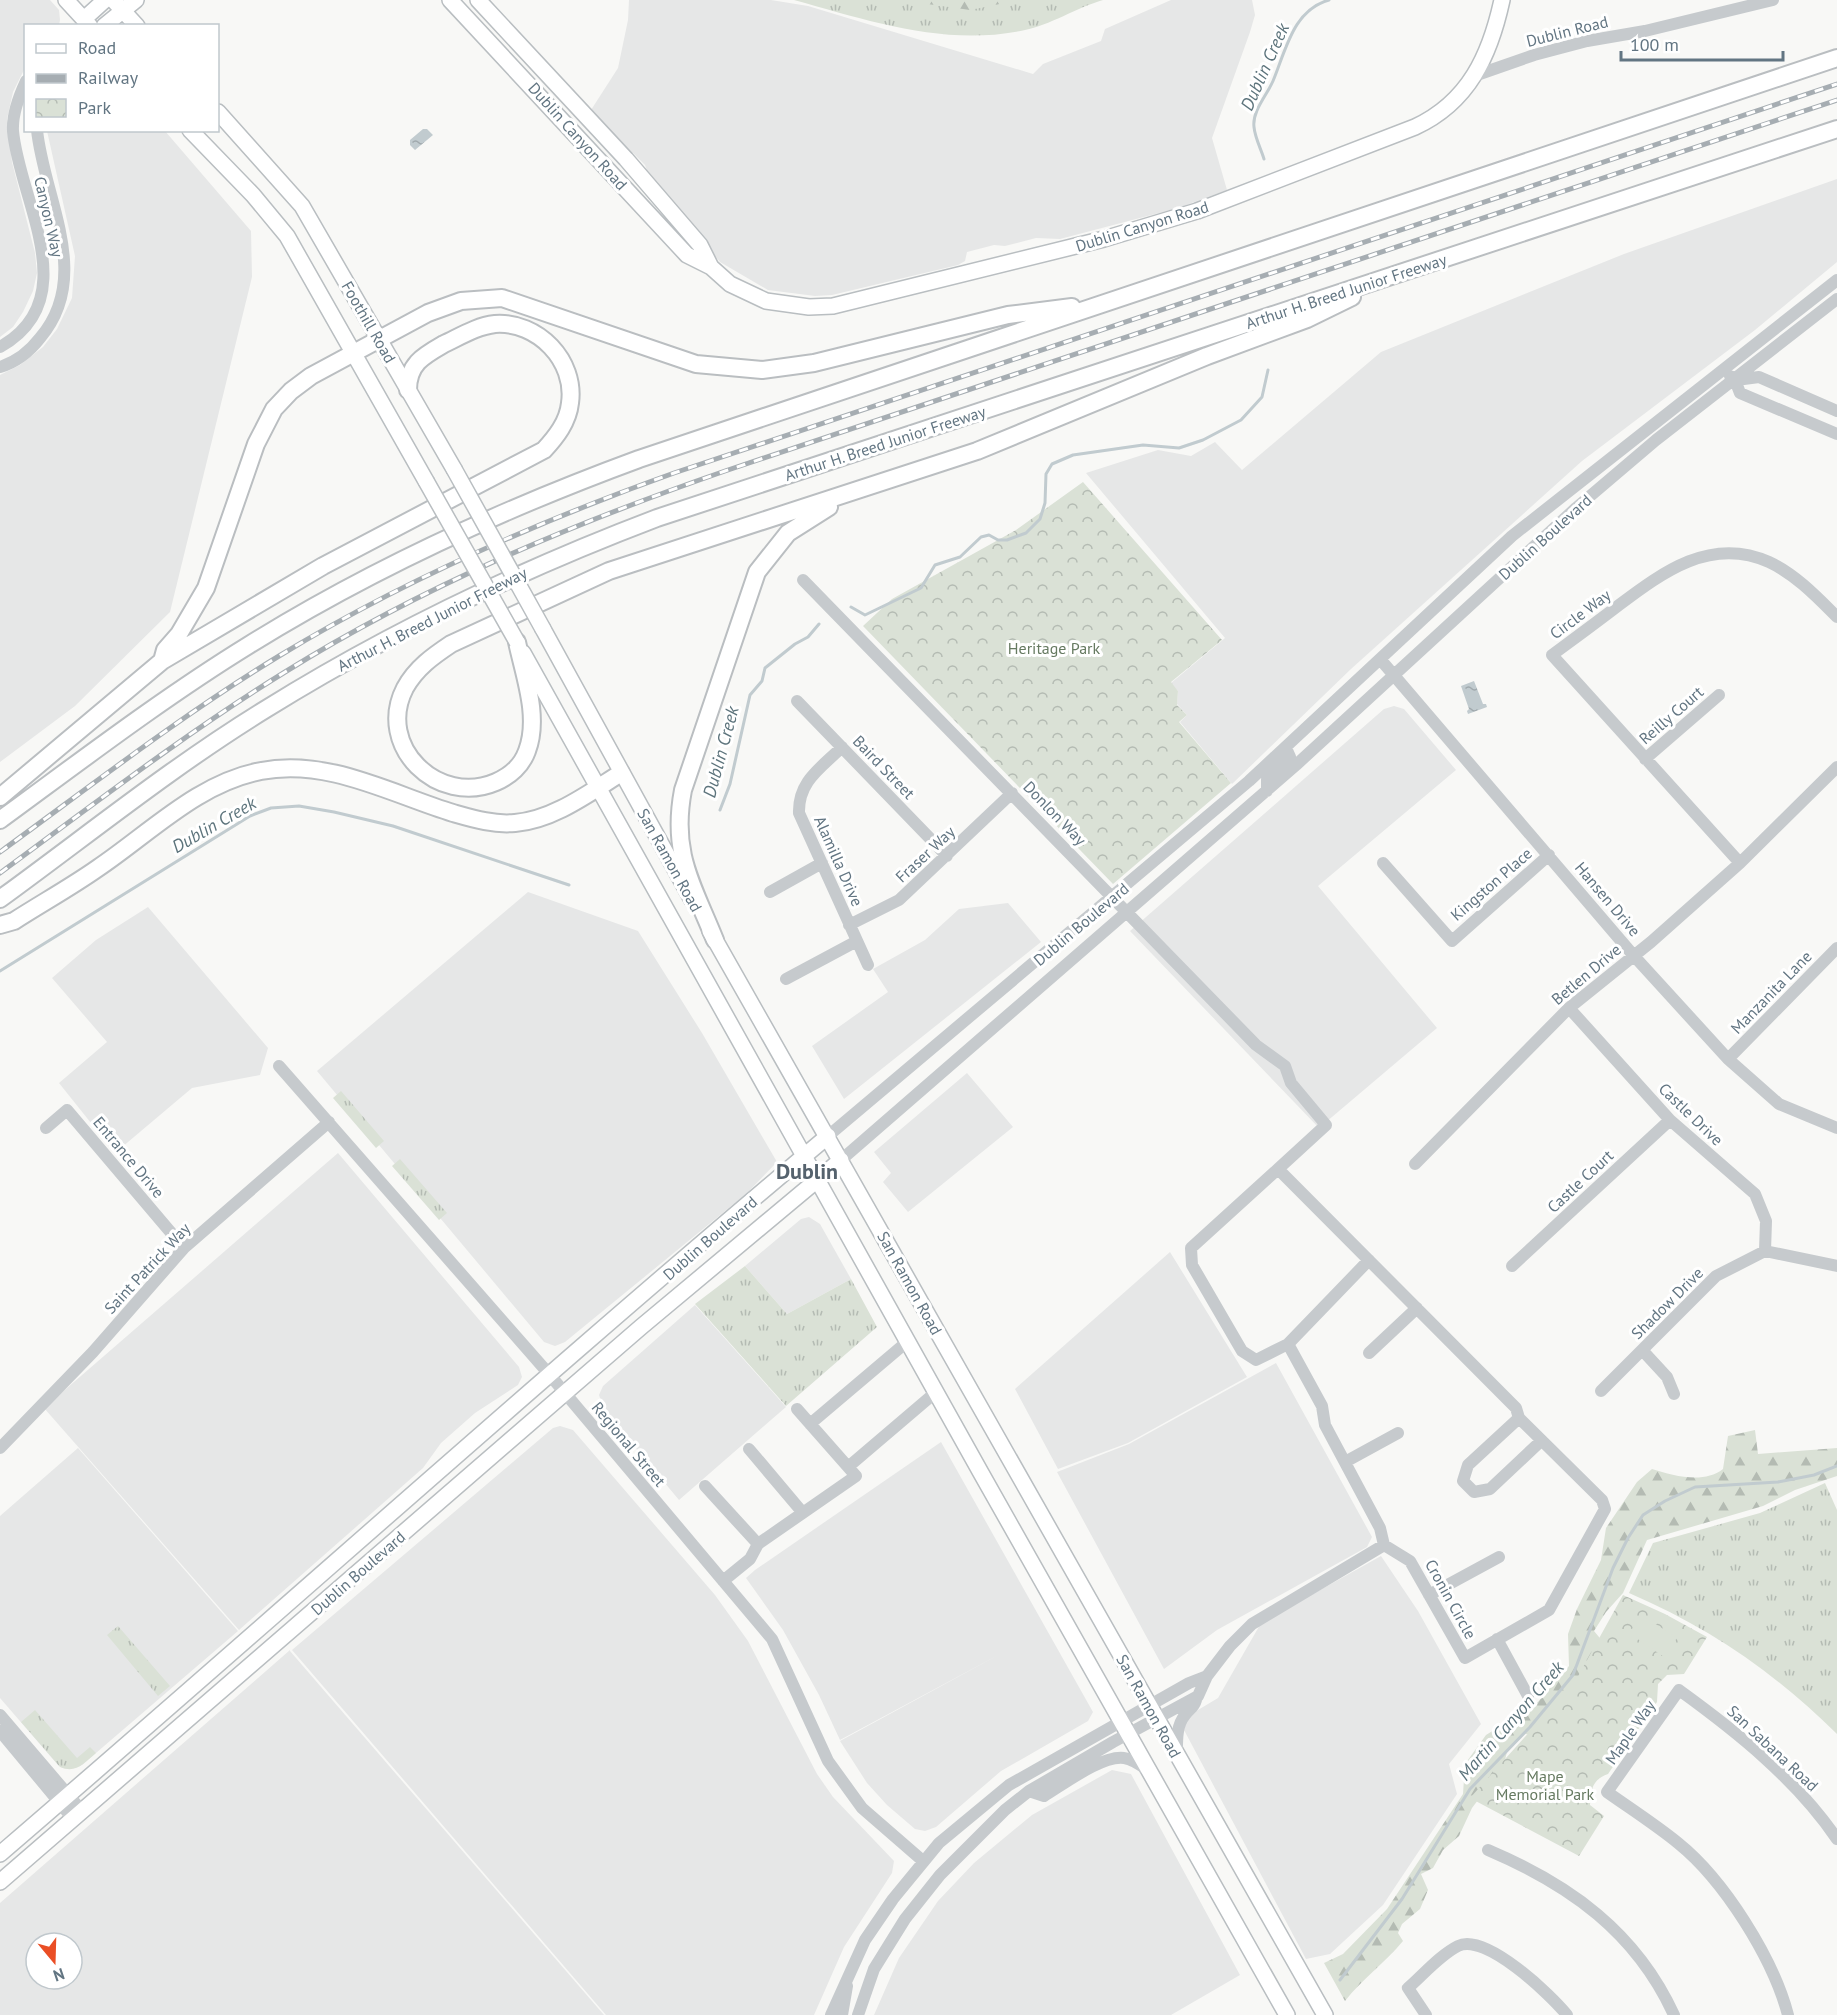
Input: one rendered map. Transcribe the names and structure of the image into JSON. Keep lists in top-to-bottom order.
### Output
{
  "streets": {
    "highway": ["Arthur H. Breed Junior Freeway"],
    "main road": [
      "Dublin Canyon Road",
      "Foothill Road",
      "Dublin Boulevard",
      "San Ramon Road"
    ],
    "street": [
      "Dublin Road",
      "Canyon Way",
      "Circle Way",
      "Reilly Court",
      "Baird Street",
      "Donlon Way",
      "Fraser Way",
      "Alamilla Drive",
      "Kingston Place",
      "Hansen Drive",
      "Betlen Drive",
      "Manzanita Lane",
      "Castle Drive",
      "Entrance Drive",
      "Castle Court",
      "Saint Patrick Way",
      "Shadow Drive",
      "Regional Street",
      "Cronin Circle",
      "Maple Way",
      "San Sabana Road"
    ]
  },
  "crossings": [
    ["Dublin Road", "Dublin Canyon Road"],
    ["Foothill Road", "San Ramon Road"],
    ["Dublin Boulevard", "Donlon Way"],
    ["Dublin Boulevard", "San Ramon Road"],
    ["Dublin Boulevard", "Hansen Drive"],
    ["Dublin Boulevard", "Regional Street"],
    ["Circle Way", "Reilly Court"],
    ["Circle Way", "Betlen Drive"],
    ["Baird Street", "Fraser Way"],
    ["Baird Street", "Alamilla Drive"],
    ["Donlon Way", "Fraser Way"],
    ["Donlon Way", "Cronin Circle"],
    ["Fraser Way", "Alamilla Drive"],
    ["Kingston Place", "Hansen Drive"],
    ["Hansen Drive", "Betlen Drive"],
    ["Hansen Drive", "Manzanita Lane"],
    ["Betlen Drive", "Castle Drive"],
    ["Castle Drive", "Castle Court"],
    ["Castle Drive", "Shadow Drive"],
    ["Entrance Drive", "Saint Patrick Way"],
    ["Saint Patrick Way", "Regional Street"],
    ["Maple Way", "San Sabana Road"]
  ],
  "districts": ["Dublin"],
  "water": ["Dublin Creek", "Martin Canyon Creek"],
  "parks": ["Heritage Park", "Mape Memorial Park"],
  "legend": ["Road", "Railway", "Park"],
  "scale_bar": "100 m",
  "north": "bottom"
}
